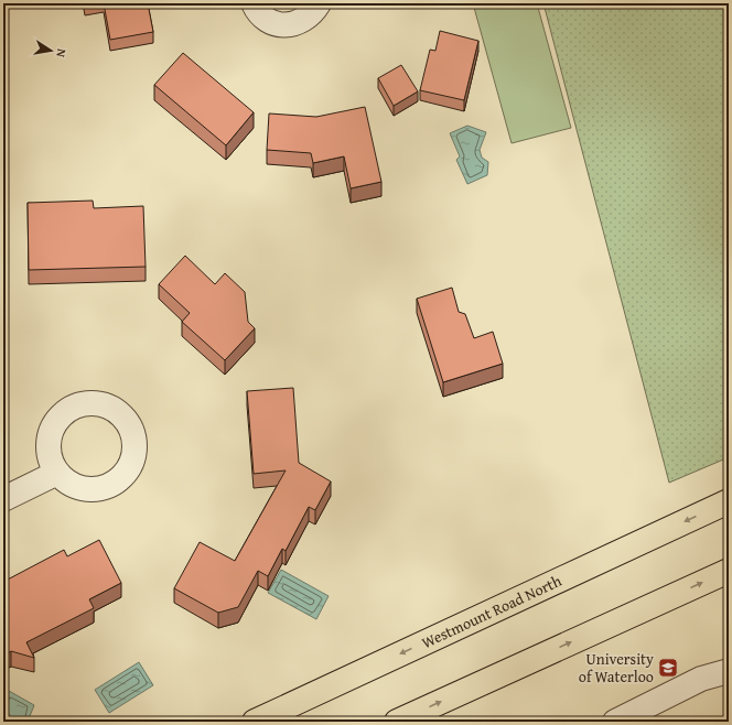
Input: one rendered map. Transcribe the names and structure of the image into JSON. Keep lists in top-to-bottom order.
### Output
{
  "streets": {
    "main road": ["Westmount Road North"]
  },
  "places": {
    "school or university": ["University of Waterloo"]
  },
  "north": "right"
}
